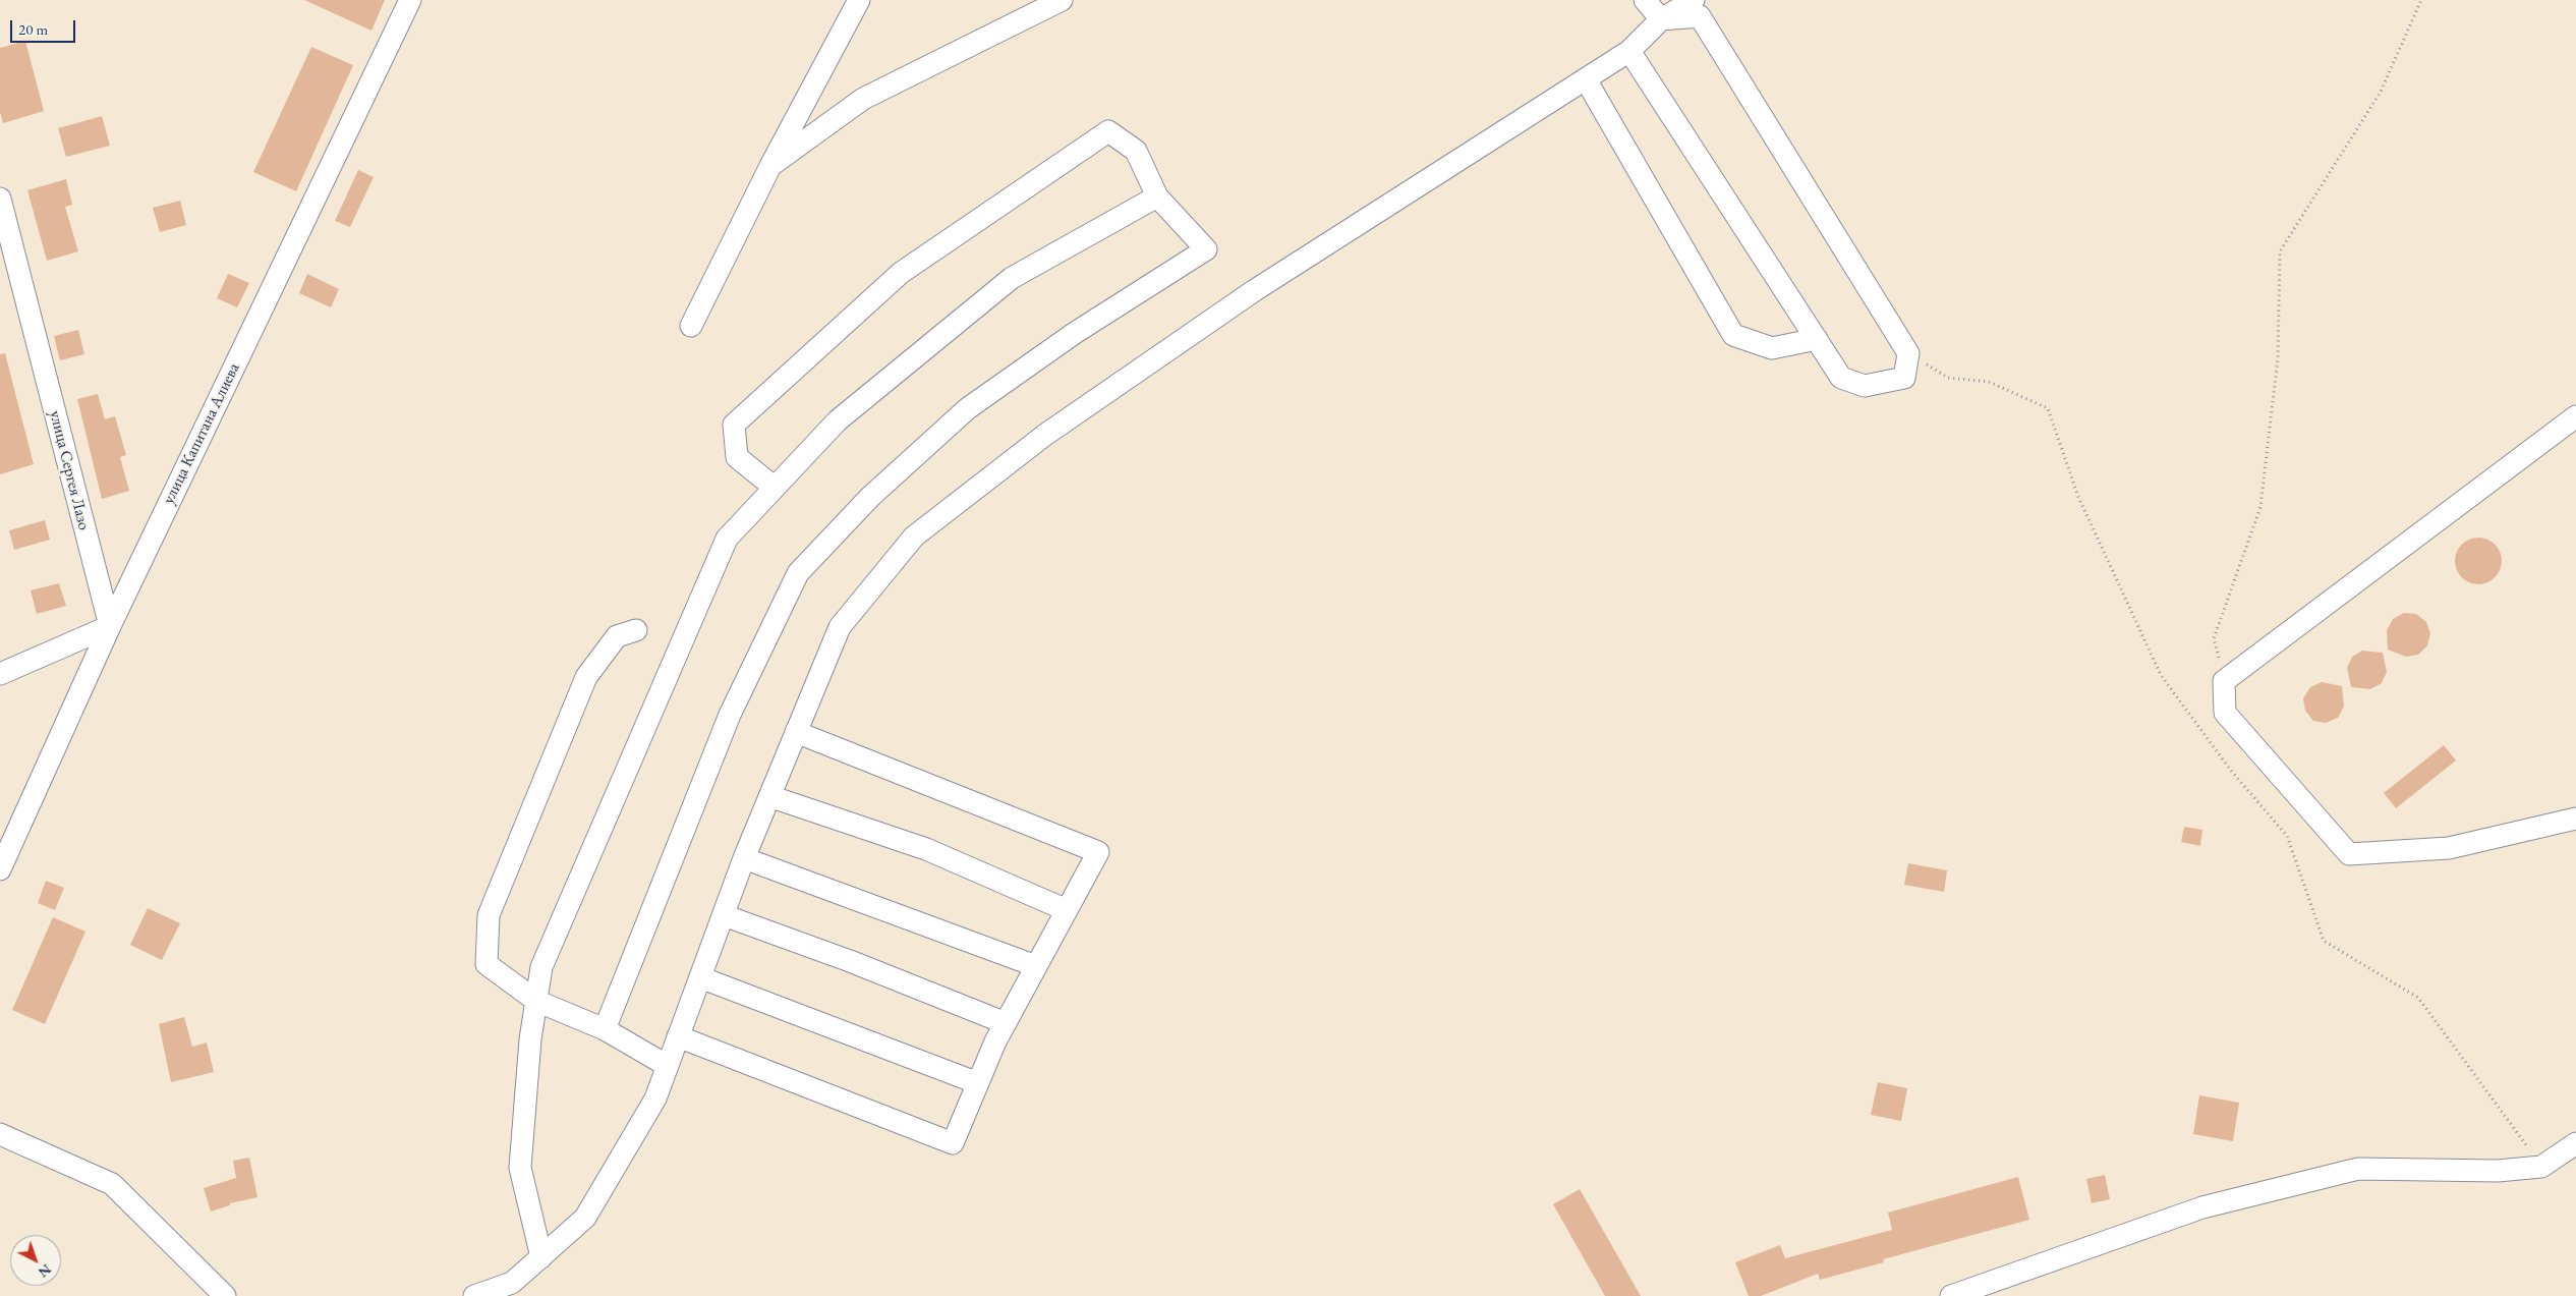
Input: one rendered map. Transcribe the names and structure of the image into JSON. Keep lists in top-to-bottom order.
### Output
{
  "streets": {
    "street": ["улица Капитана Алиева", "улица Сергея Лазо"]
  },
  "crossings": [
    ["улица Капитана Алиева", "улица Сергея Лазо"]
  ],
  "scale_bar": "20 m",
  "north": "bottom right"
}
